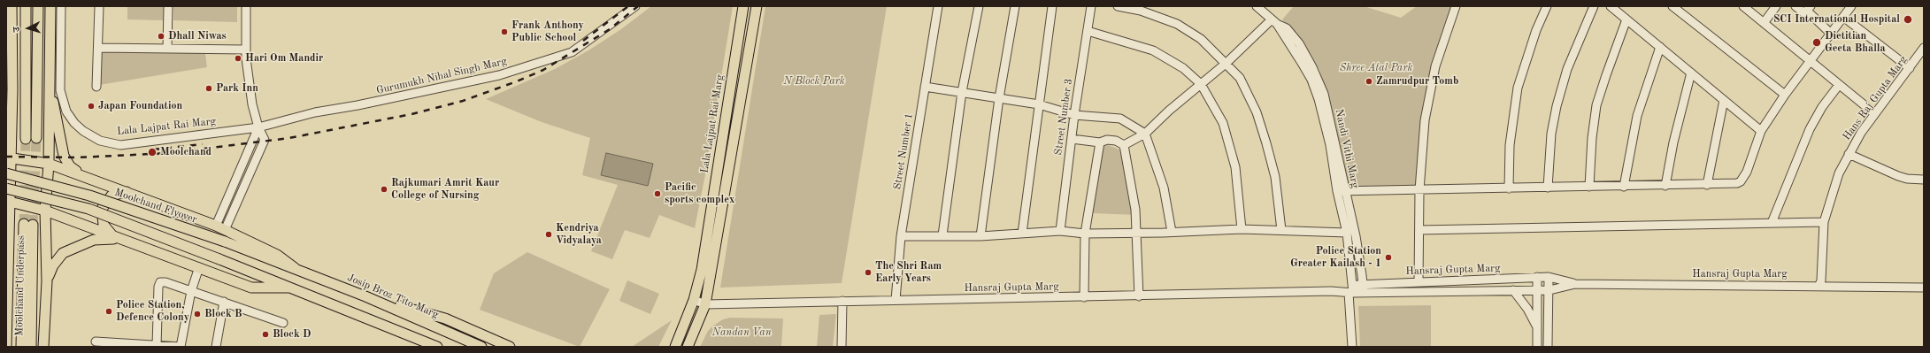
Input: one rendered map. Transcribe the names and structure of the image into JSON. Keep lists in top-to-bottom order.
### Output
{
  "streets": {
    "main road": [
      "Lala Lajpat Rai Marg",
      "Moolchand Flyover",
      "Moolchand Underpass",
      "Josip Broz Tito Marg"
    ],
    "street": [
      "Gurumukh Nihal Singh Marg",
      "Hans Raj Gupta Marg",
      "Street Number 3",
      "Nandi Vithi Marg",
      "Street Number 1",
      "Hansraj Gupta Marg"
    ]
  },
  "crossings": [
    ["Gurumukh Nihal Singh Marg", "Lala Lajpat Rai Marg"],
    ["Hans Raj Gupta Marg", "Hansraj Gupta Marg"],
    ["Lala Lajpat Rai Marg", "Hansraj Gupta Marg"],
    ["Nandi Vithi Marg", "Hansraj Gupta Marg"],
    ["Street Number 1", "Hansraj Gupta Marg"],
    ["Moolchand Flyover", "Josip Broz Tito Marg"]
  ],
  "parks": ["Shree Atal Park", "N Block Park", "Nandan Van"],
  "places": [
    "SCI International Hospital",
    "Frank Anthony Public School",
    "Dhall Niwas",
    "Dietitian Geeta Bhalla",
    "Hari Om Mandir",
    "Zamrudpur Tomb",
    "Park Inn",
    "Japan Foundation",
    "Moolchand",
    "Rajkumari Amrit Kaur College of Nursing",
    "Pacific sports complex",
    "Kendriya Vidyalaya",
    "Police Station Greater Kailash - 1",
    "The Shri Ram Early Years",
    "Police Station, Defence Colony",
    "Block B",
    "Block D"
  ],
  "north": "left"
}
